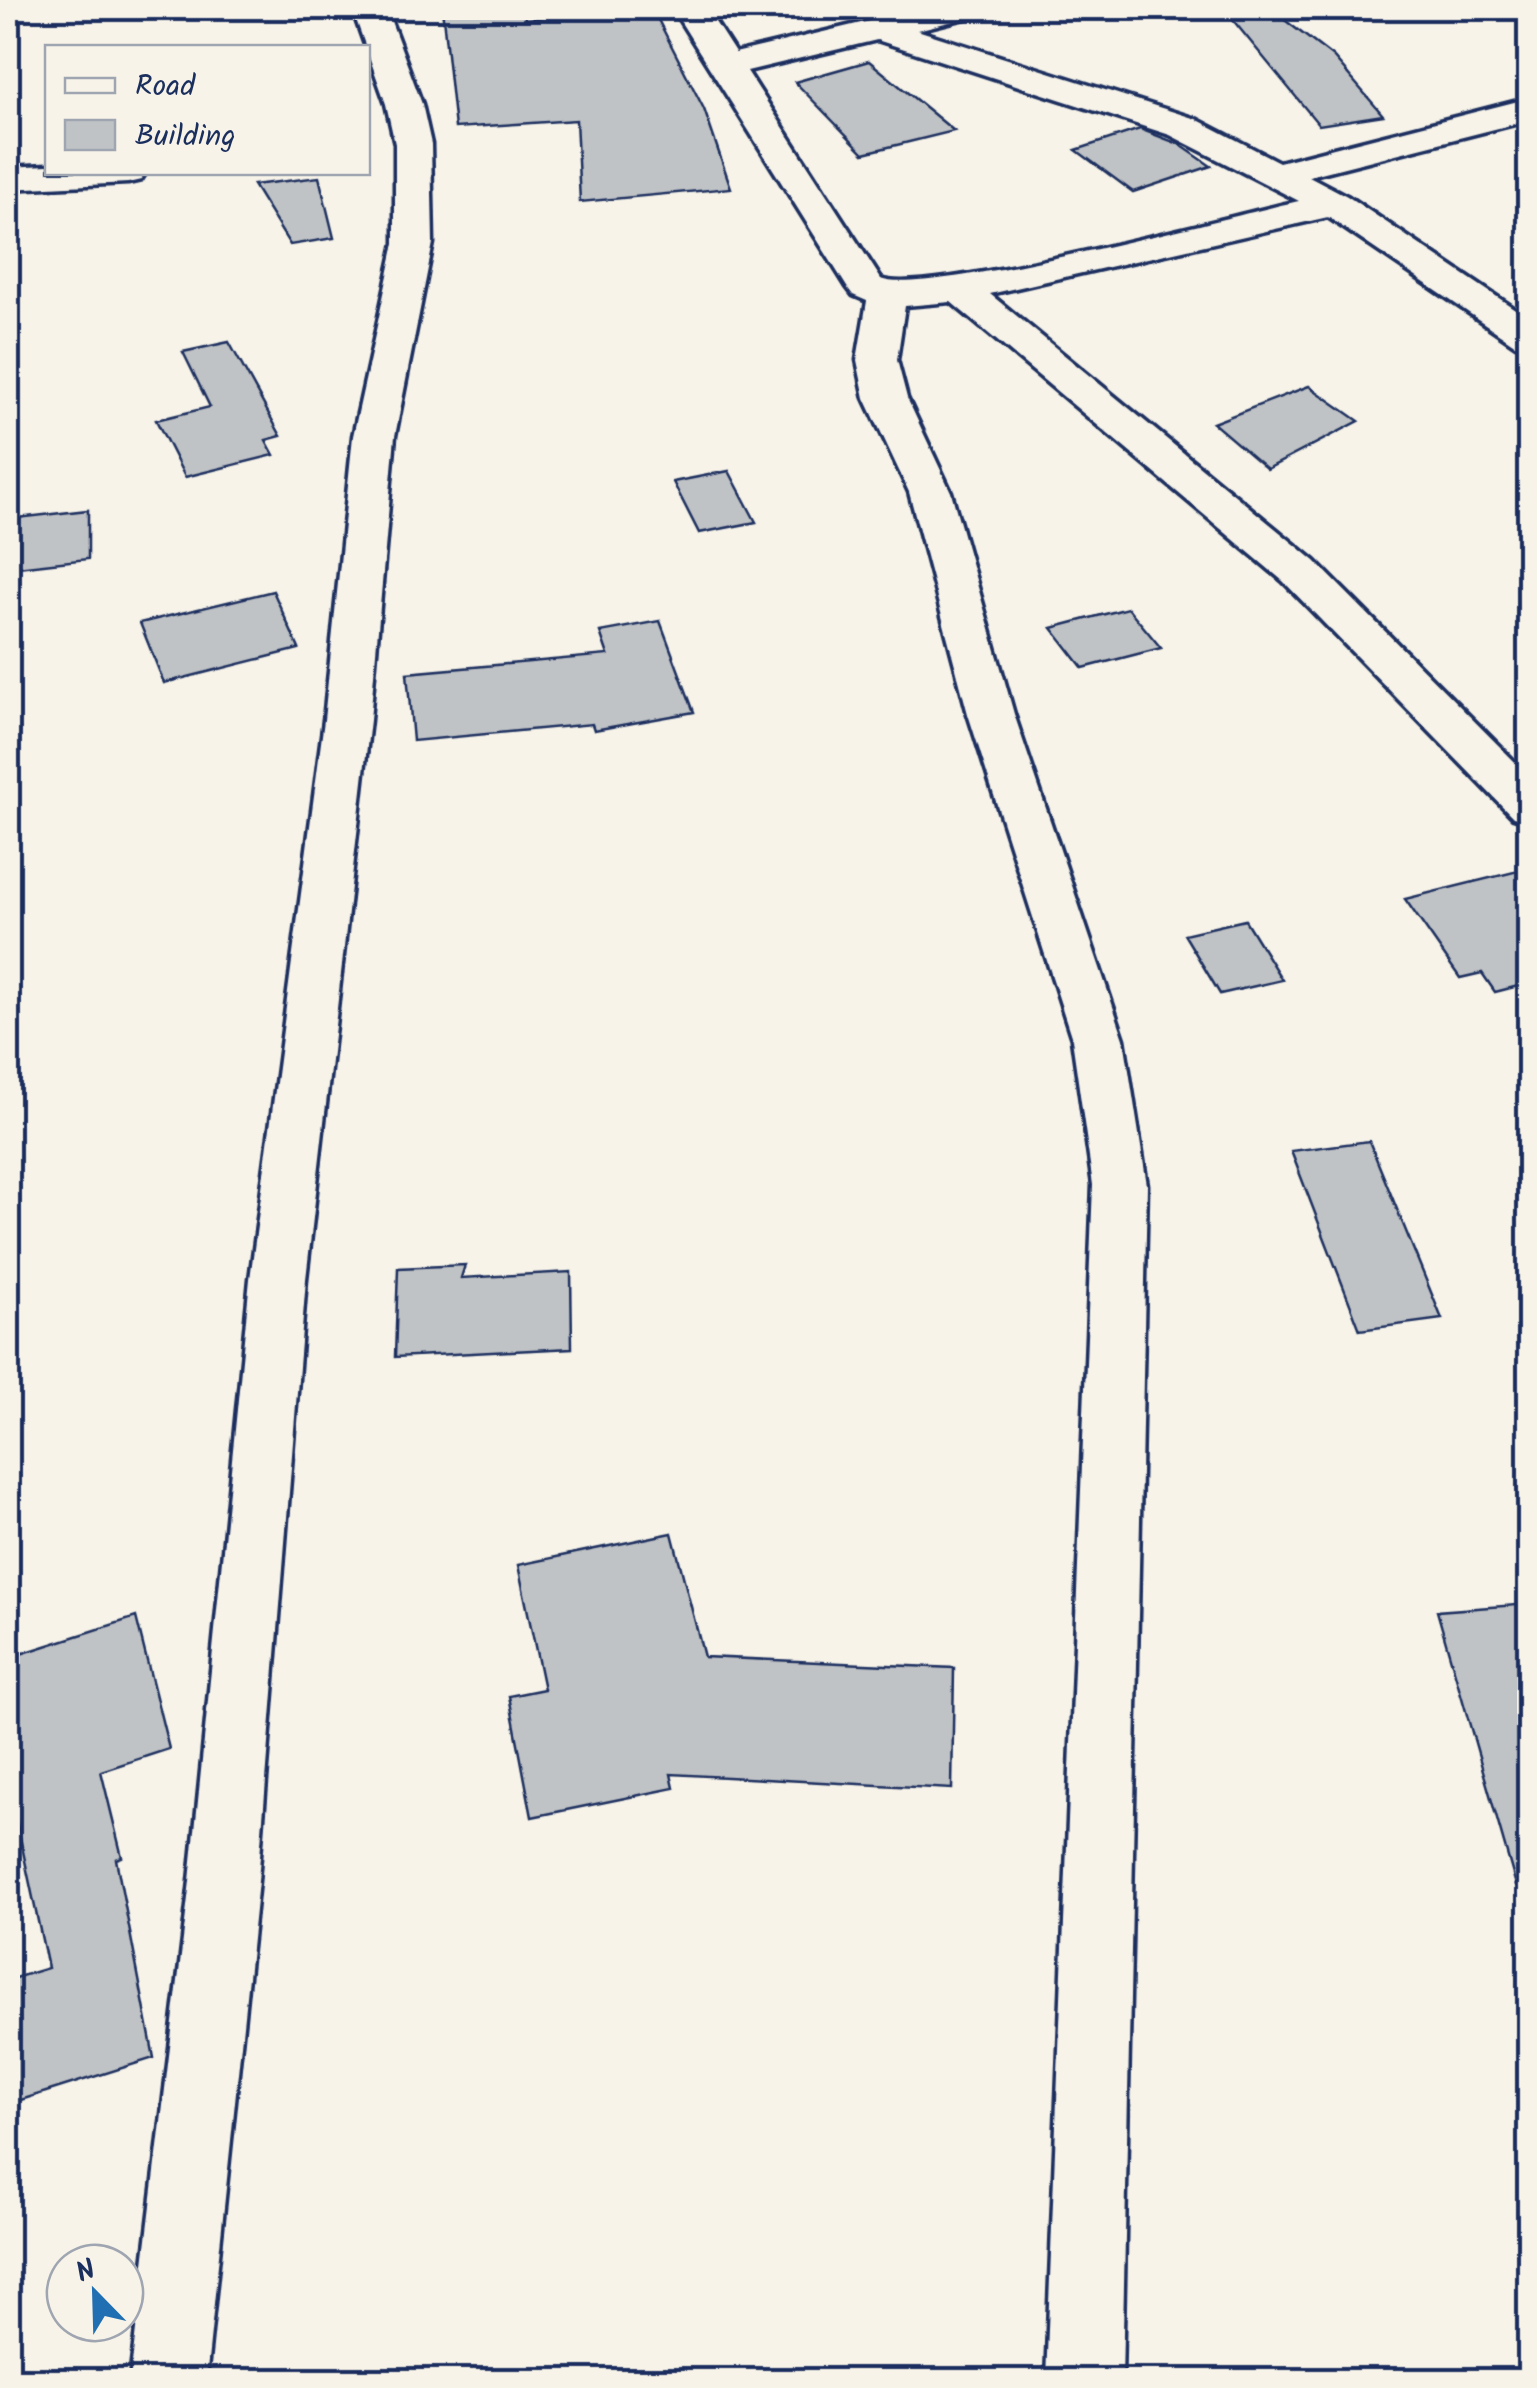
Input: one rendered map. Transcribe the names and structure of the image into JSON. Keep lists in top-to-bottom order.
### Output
{
  "legend": ["Road", "Building"],
  "north": "top left"
}
